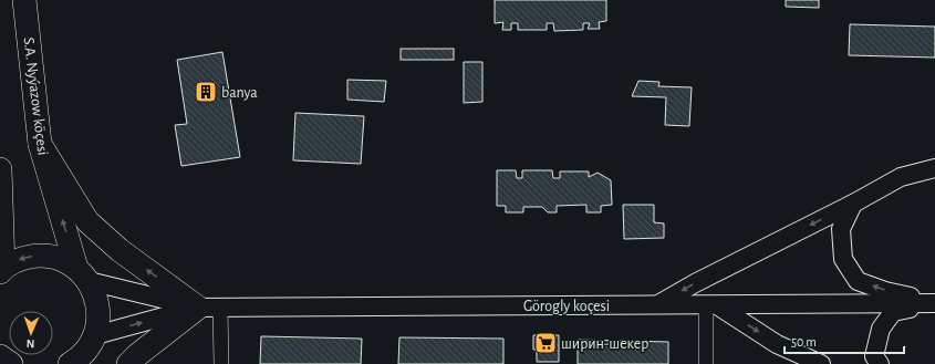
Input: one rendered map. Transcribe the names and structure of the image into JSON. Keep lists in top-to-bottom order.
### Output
{
  "streets": {
    "main road": ["S.A. Nyýazow köçesi"],
    "street": ["Görogly koçesi"]
  },
  "places": {
    "building": ["banya"],
    "supermarket": ["ширин-шекер"]
  },
  "scale_bar": "50 m",
  "north": "bottom"
}
